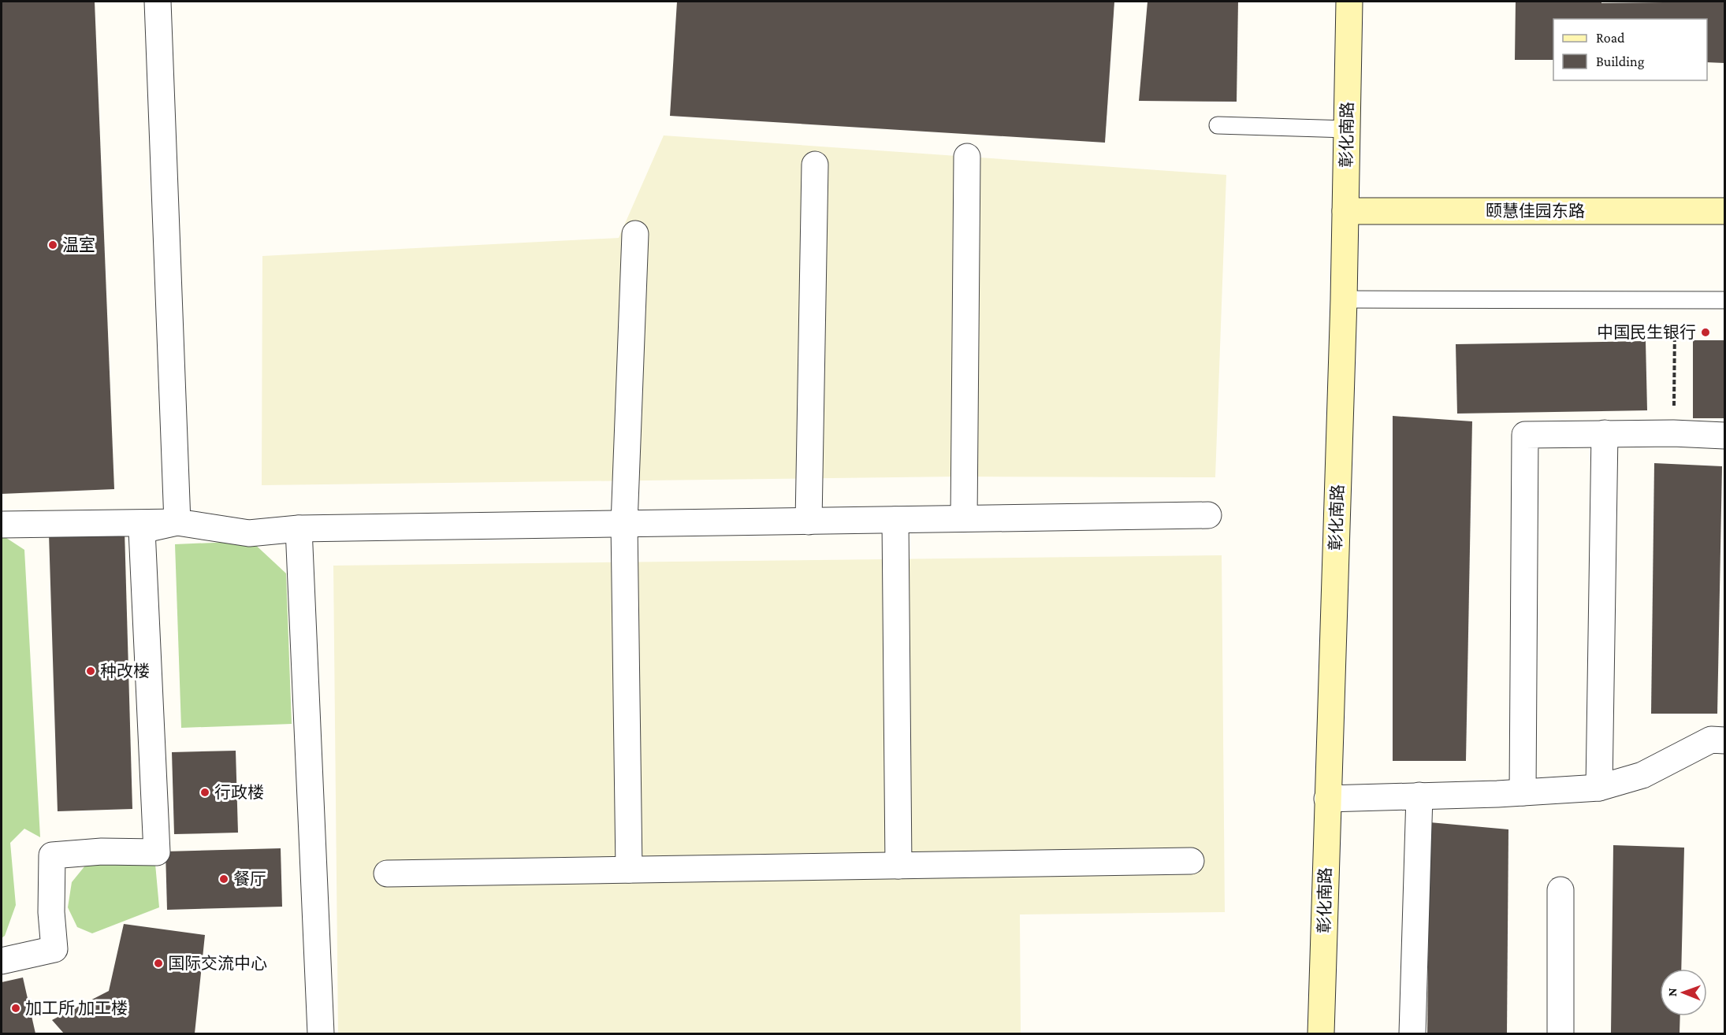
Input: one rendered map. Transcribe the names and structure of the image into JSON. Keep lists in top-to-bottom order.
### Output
{
  "streets": {
    "street": ["彰化南路", "颐慧佳园东路"]
  },
  "crossings": [
    ["彰化南路", "颐慧佳园东路"]
  ],
  "places": [
    "温室",
    "中国民生银行",
    "种改楼",
    "行政楼",
    "餐厅",
    "国际交流中心",
    "加工所 加工楼"
  ],
  "legend": ["Road", "Building"],
  "north": "left"
}
